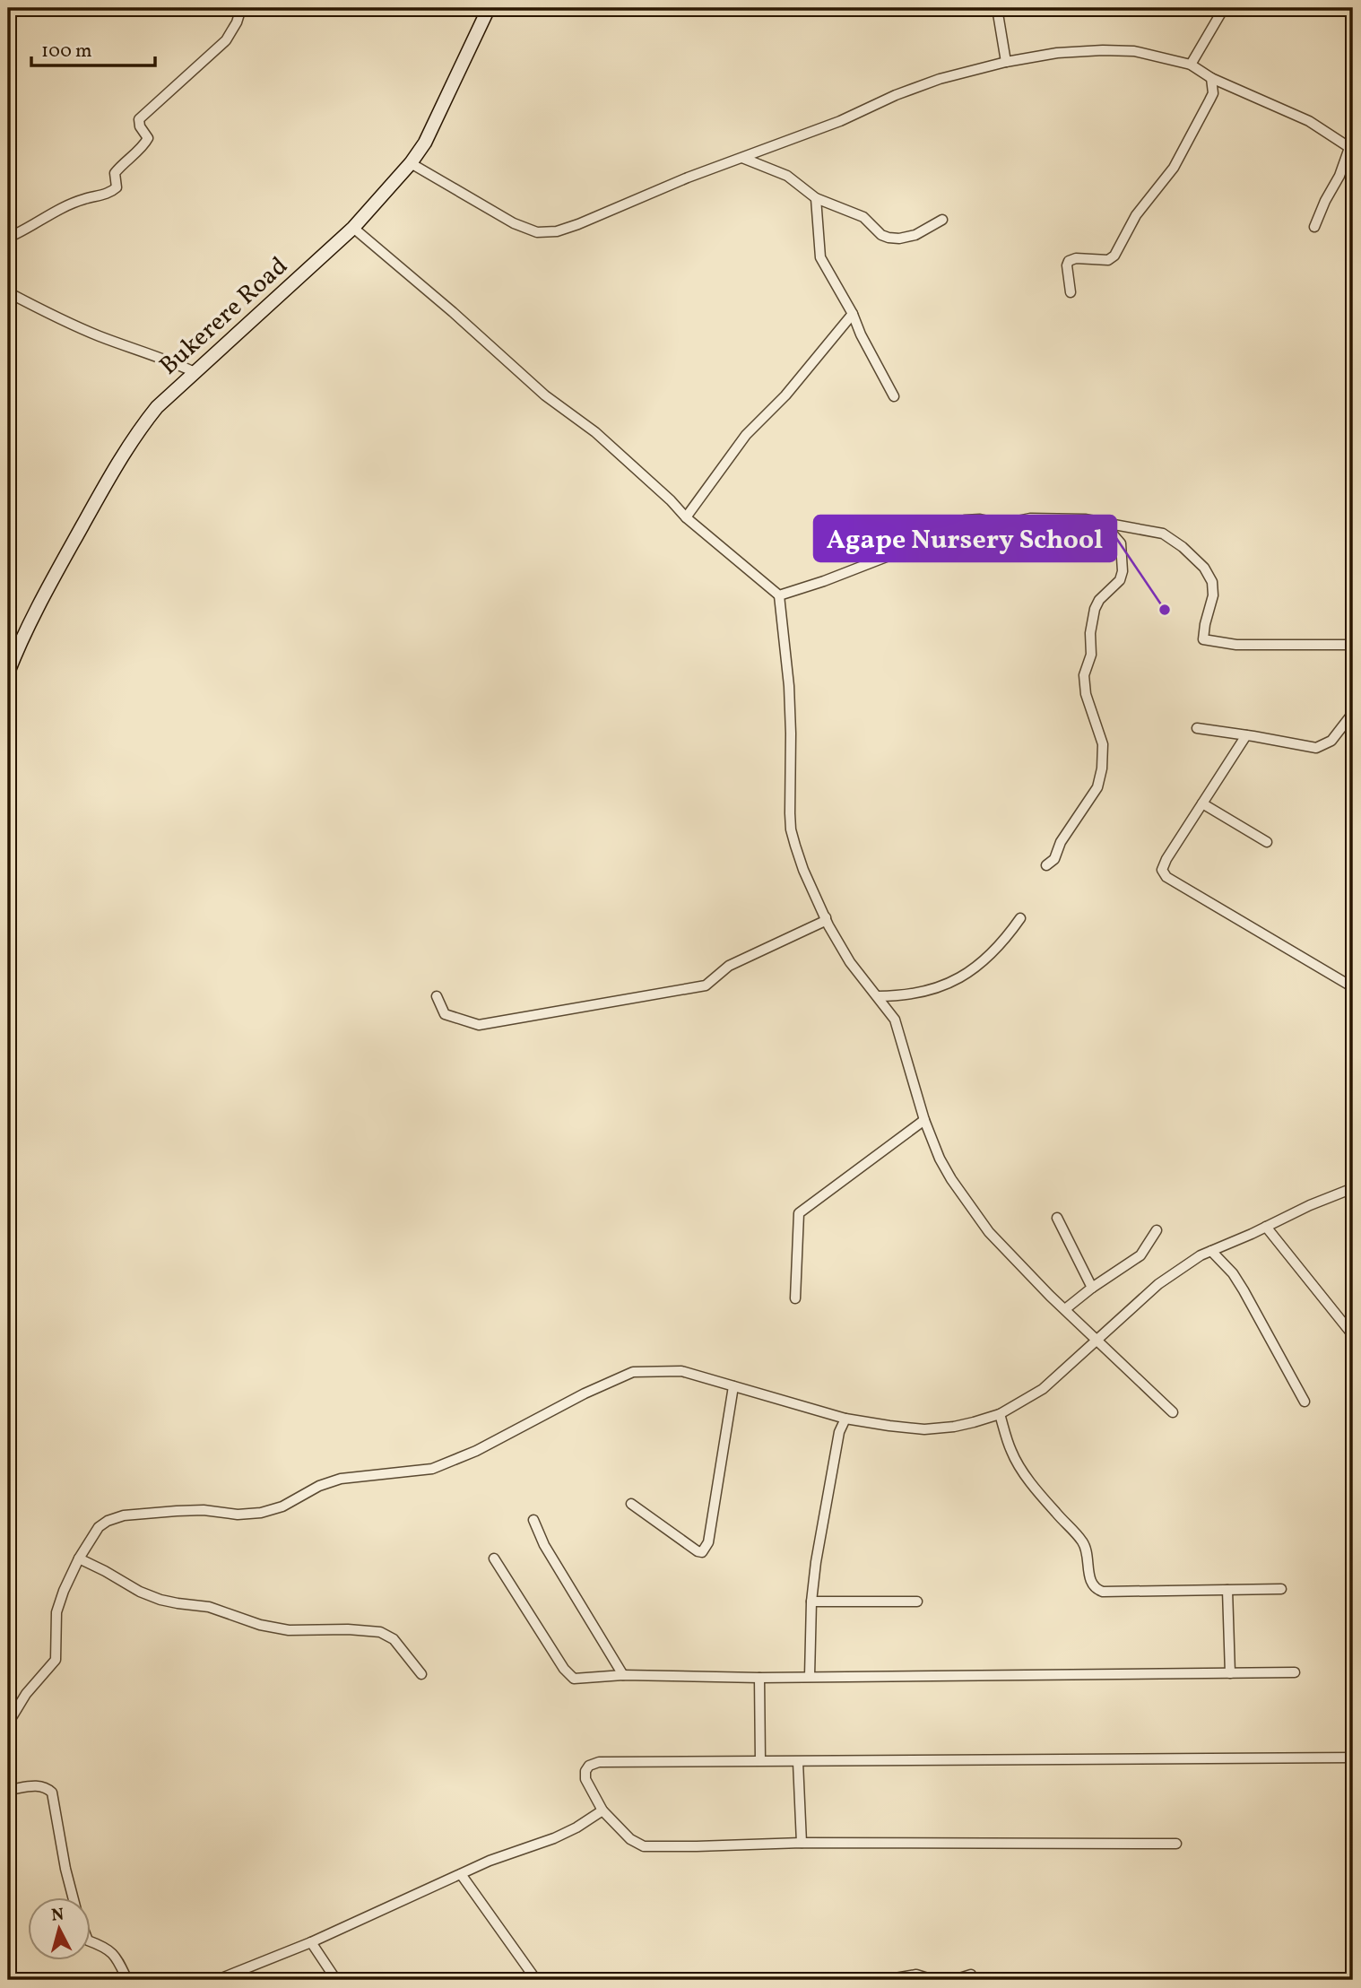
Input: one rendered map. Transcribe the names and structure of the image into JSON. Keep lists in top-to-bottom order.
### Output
{
  "streets": {
    "street": ["Bukerere Road"]
  },
  "places": ["Agape Nursery School"],
  "scale_bar": "100 m",
  "north": "top"
}
